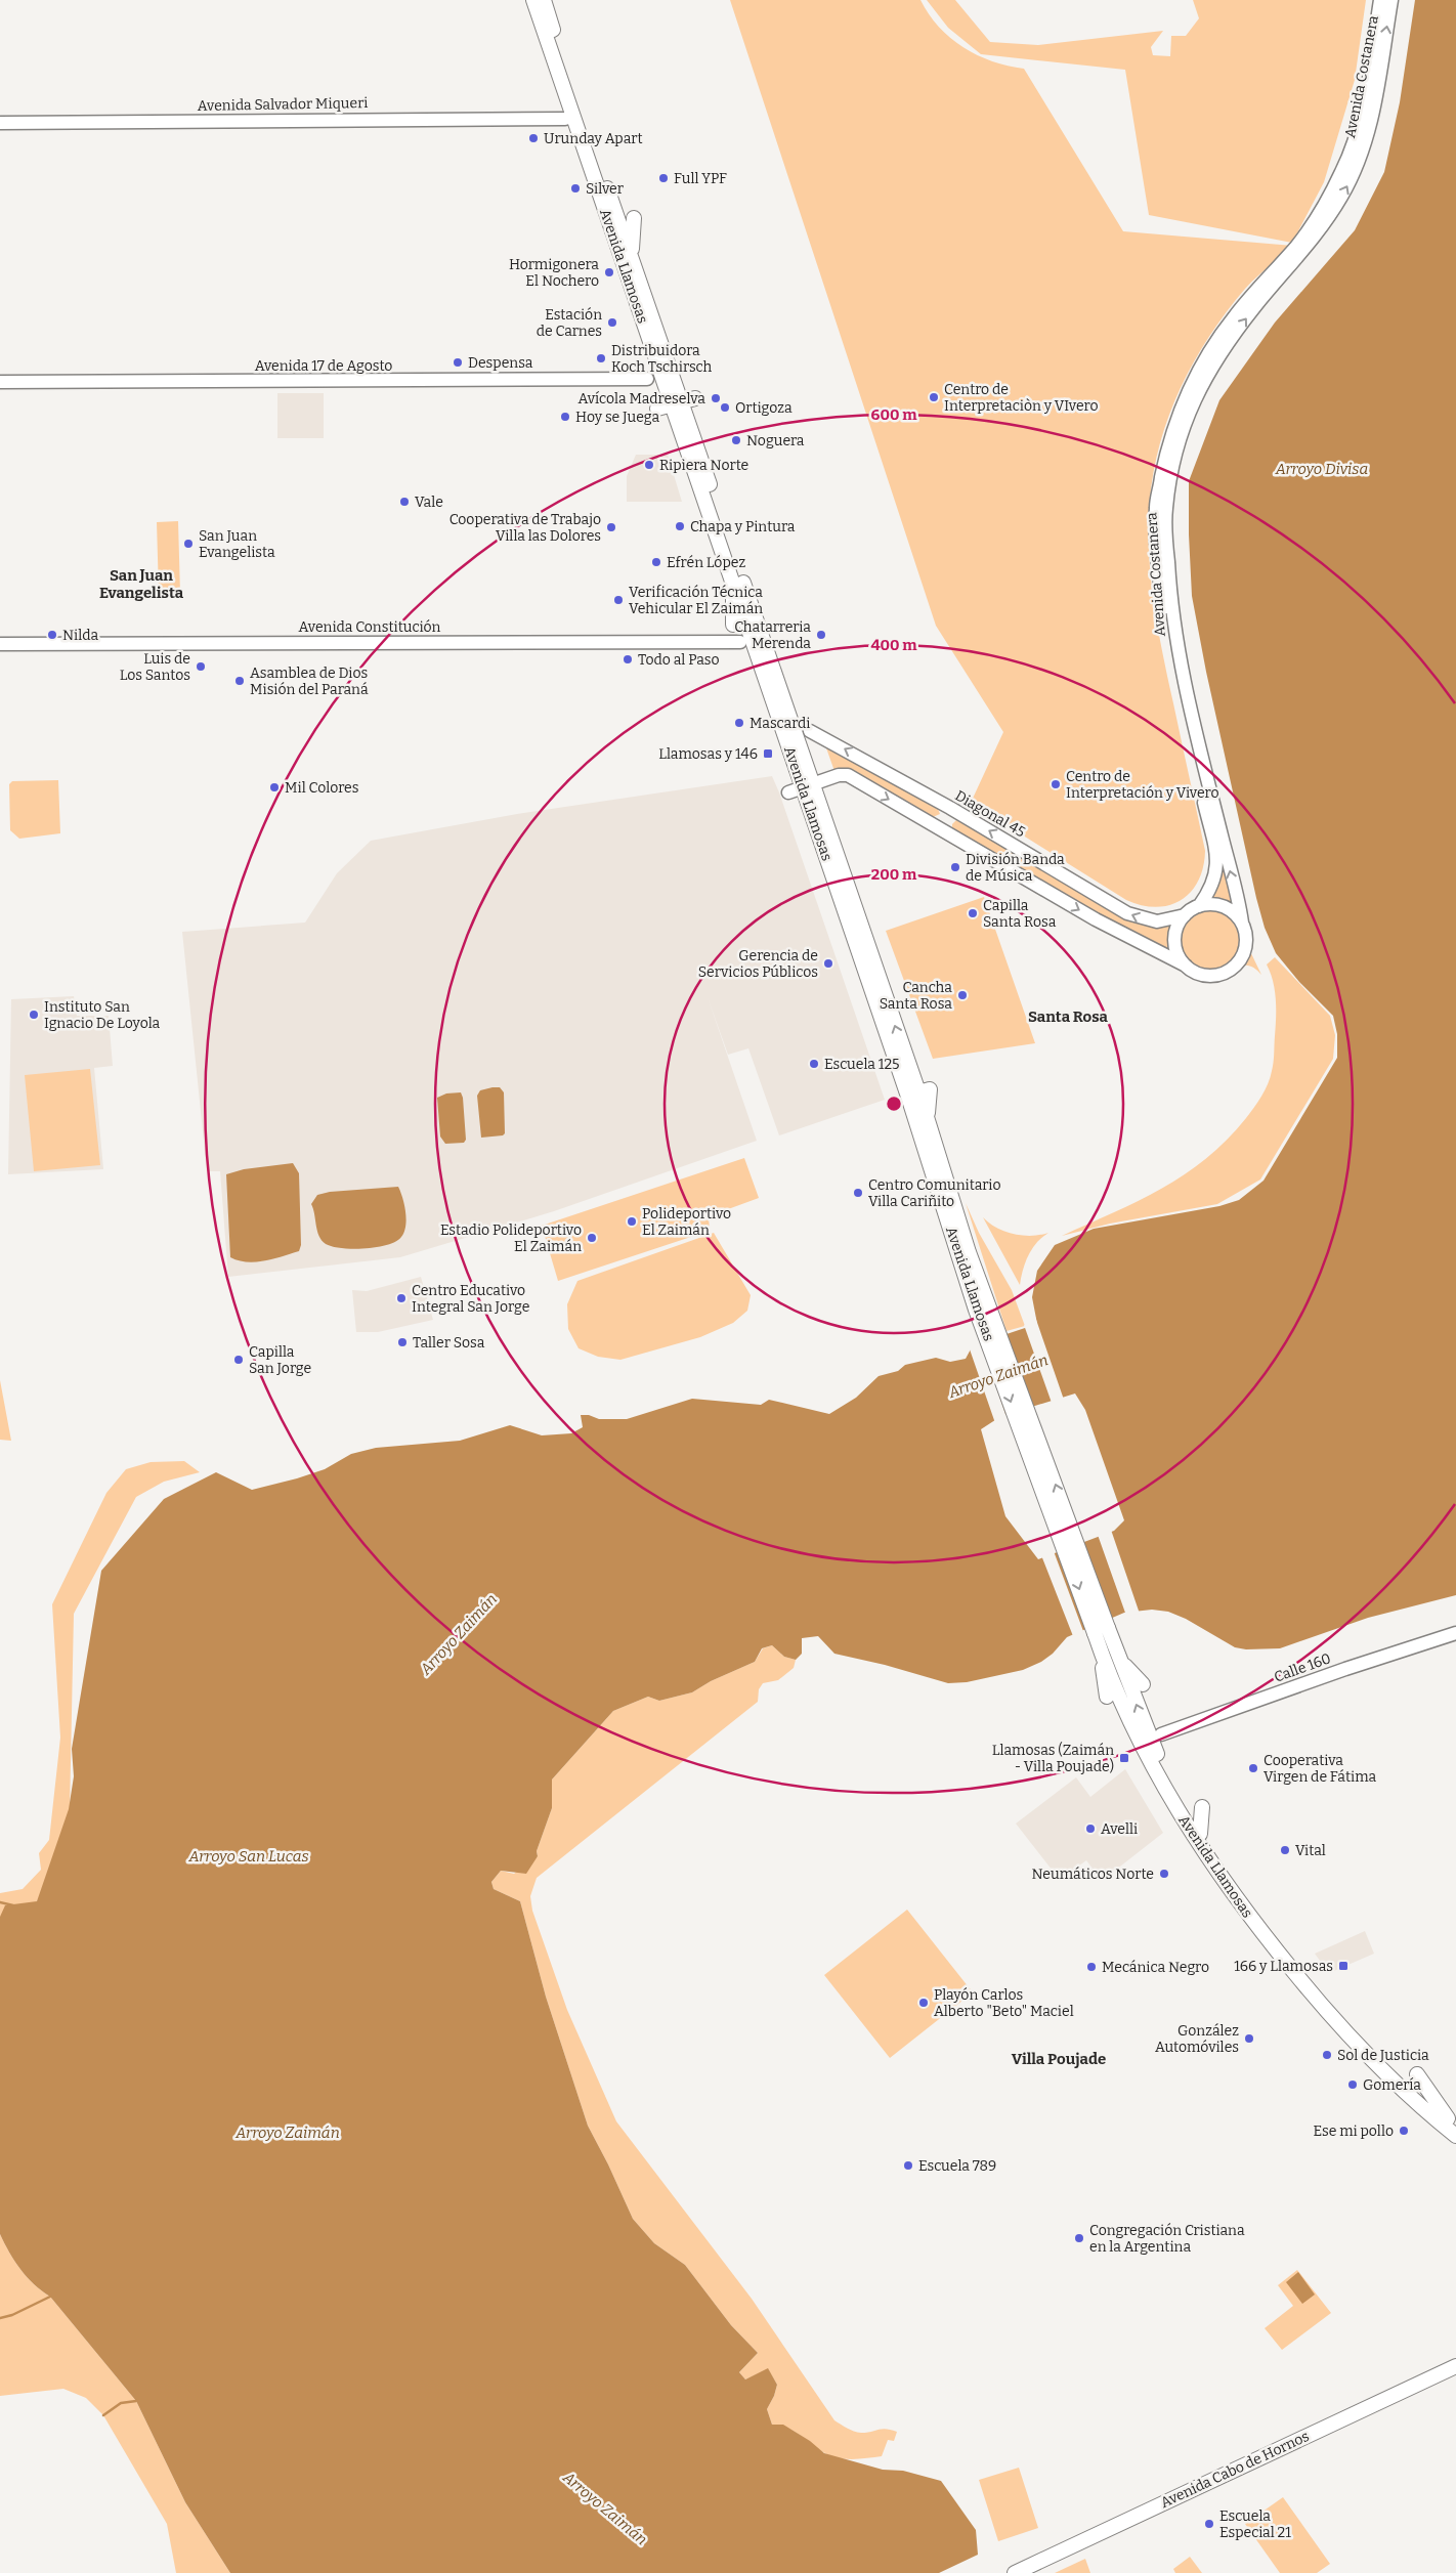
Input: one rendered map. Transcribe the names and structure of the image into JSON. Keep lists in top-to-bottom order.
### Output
{
  "streets": {
    "main road": [
      "Avenida Costanera",
      "Avenida Salvador Miqueri",
      "Avenida Llamosas",
      "Avenida 17 de Agosto",
      "Avenida Constitución",
      "Diagonal 45",
      "Calle 160",
      "Avenida Cabo de Hornos"
    ]
  },
  "crossings": [
    ["Avenida Costanera", "Diagonal 45"]
  ],
  "districts": ["San Juan Evangelista", "Santa Rosa", "Villa Poujade"],
  "water": ["Arroyo Divisa", "Arroyo Zaimán", "Arroyo San Lucas"],
  "places": {
    "other": [
      "Urunday Apart",
      "Full YPF",
      "Silver",
      "Hormigonera El Nochero",
      "Estación de Carnes",
      "Distribuidora Koch Tschirsch",
      "Despensa",
      "Centro de Interpretaciòn y VIvero",
      "Avícola Madreselva",
      "Ortigoza",
      "Hoy se Juega",
      "Noguera",
      "Ripiera Norte",
      "Vale",
      "Chapa y Pintura",
      "Cooperativa de Trabajo Villa las Dolores",
      "San Juan Evangelista",
      "Efrén López",
      "Verificación Técnica Vehicular El Zaimán",
      "Nilda",
      "Chatarreria Merenda",
      "Todo al Paso",
      "Luis de Los Santos",
      "Asamblea de Dios Misión del Paraná",
      "Mascardi",
      "Centro de Interpretación y Vivero",
      "Mil Colores",
      "División Banda de Música",
      "Capilla Santa Rosa",
      "Gerencia de Servicios Públicos",
      "Cancha Santa Rosa",
      "Instituto San Ignacio De Loyola",
      "Escuela 125",
      "Centro Comunitario Villa Cariñito",
      "Polideportivo El Zaimán",
      "Estadio Polideportivo El Zaimán",
      "Centro Educativo Integral San Jorge",
      "Taller Sosa",
      "Capilla San Jorge",
      "Cooperativa Virgen de Fátima",
      "Avelli",
      "Vital",
      "Neumáticos Norte",
      "Mecánica Negro",
      "Playón Carlos Alberto \"Beto\" Maciel",
      "González Automóviles",
      "Sol de Justicia",
      "Gomería",
      "Ese mi pollo",
      "Escuela 789",
      "Congregación Cristiana en la Argentina",
      "Escuela Especial 21"
    ],
    "transit": ["Llamosas y 146", "Llamosas (Zaimán - Villa Poujade)", "166 y Llamosas"]
  },
  "rings": ["600 m", "400 m", "200 m"]
}
